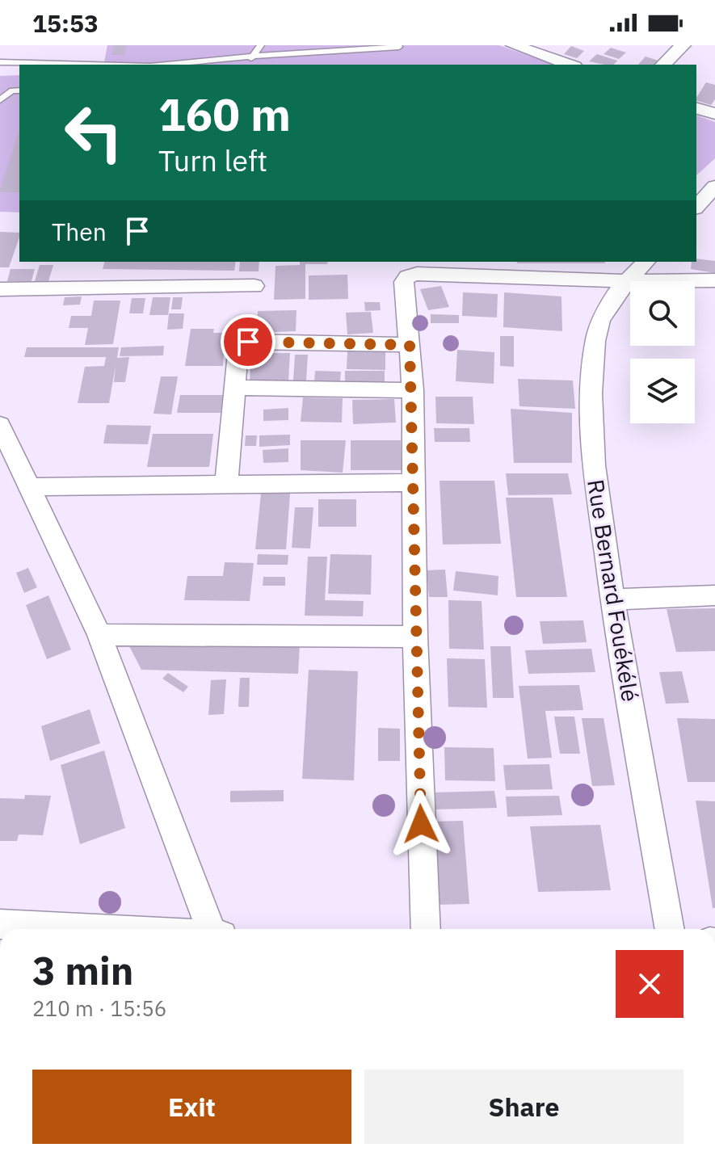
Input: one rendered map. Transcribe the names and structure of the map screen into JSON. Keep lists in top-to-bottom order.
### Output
{
  "streets": {
    "street": ["Rue Bernard Fouékélé"]
  },
  "page": {
    "status": "15:53",
    "turn": ["160 m", "Turn left"],
    "then": "Then",
    "heading": ["3 min", "210 m · 15:56"],
    "buttons": ["Exit", "Share"]
  }
}
